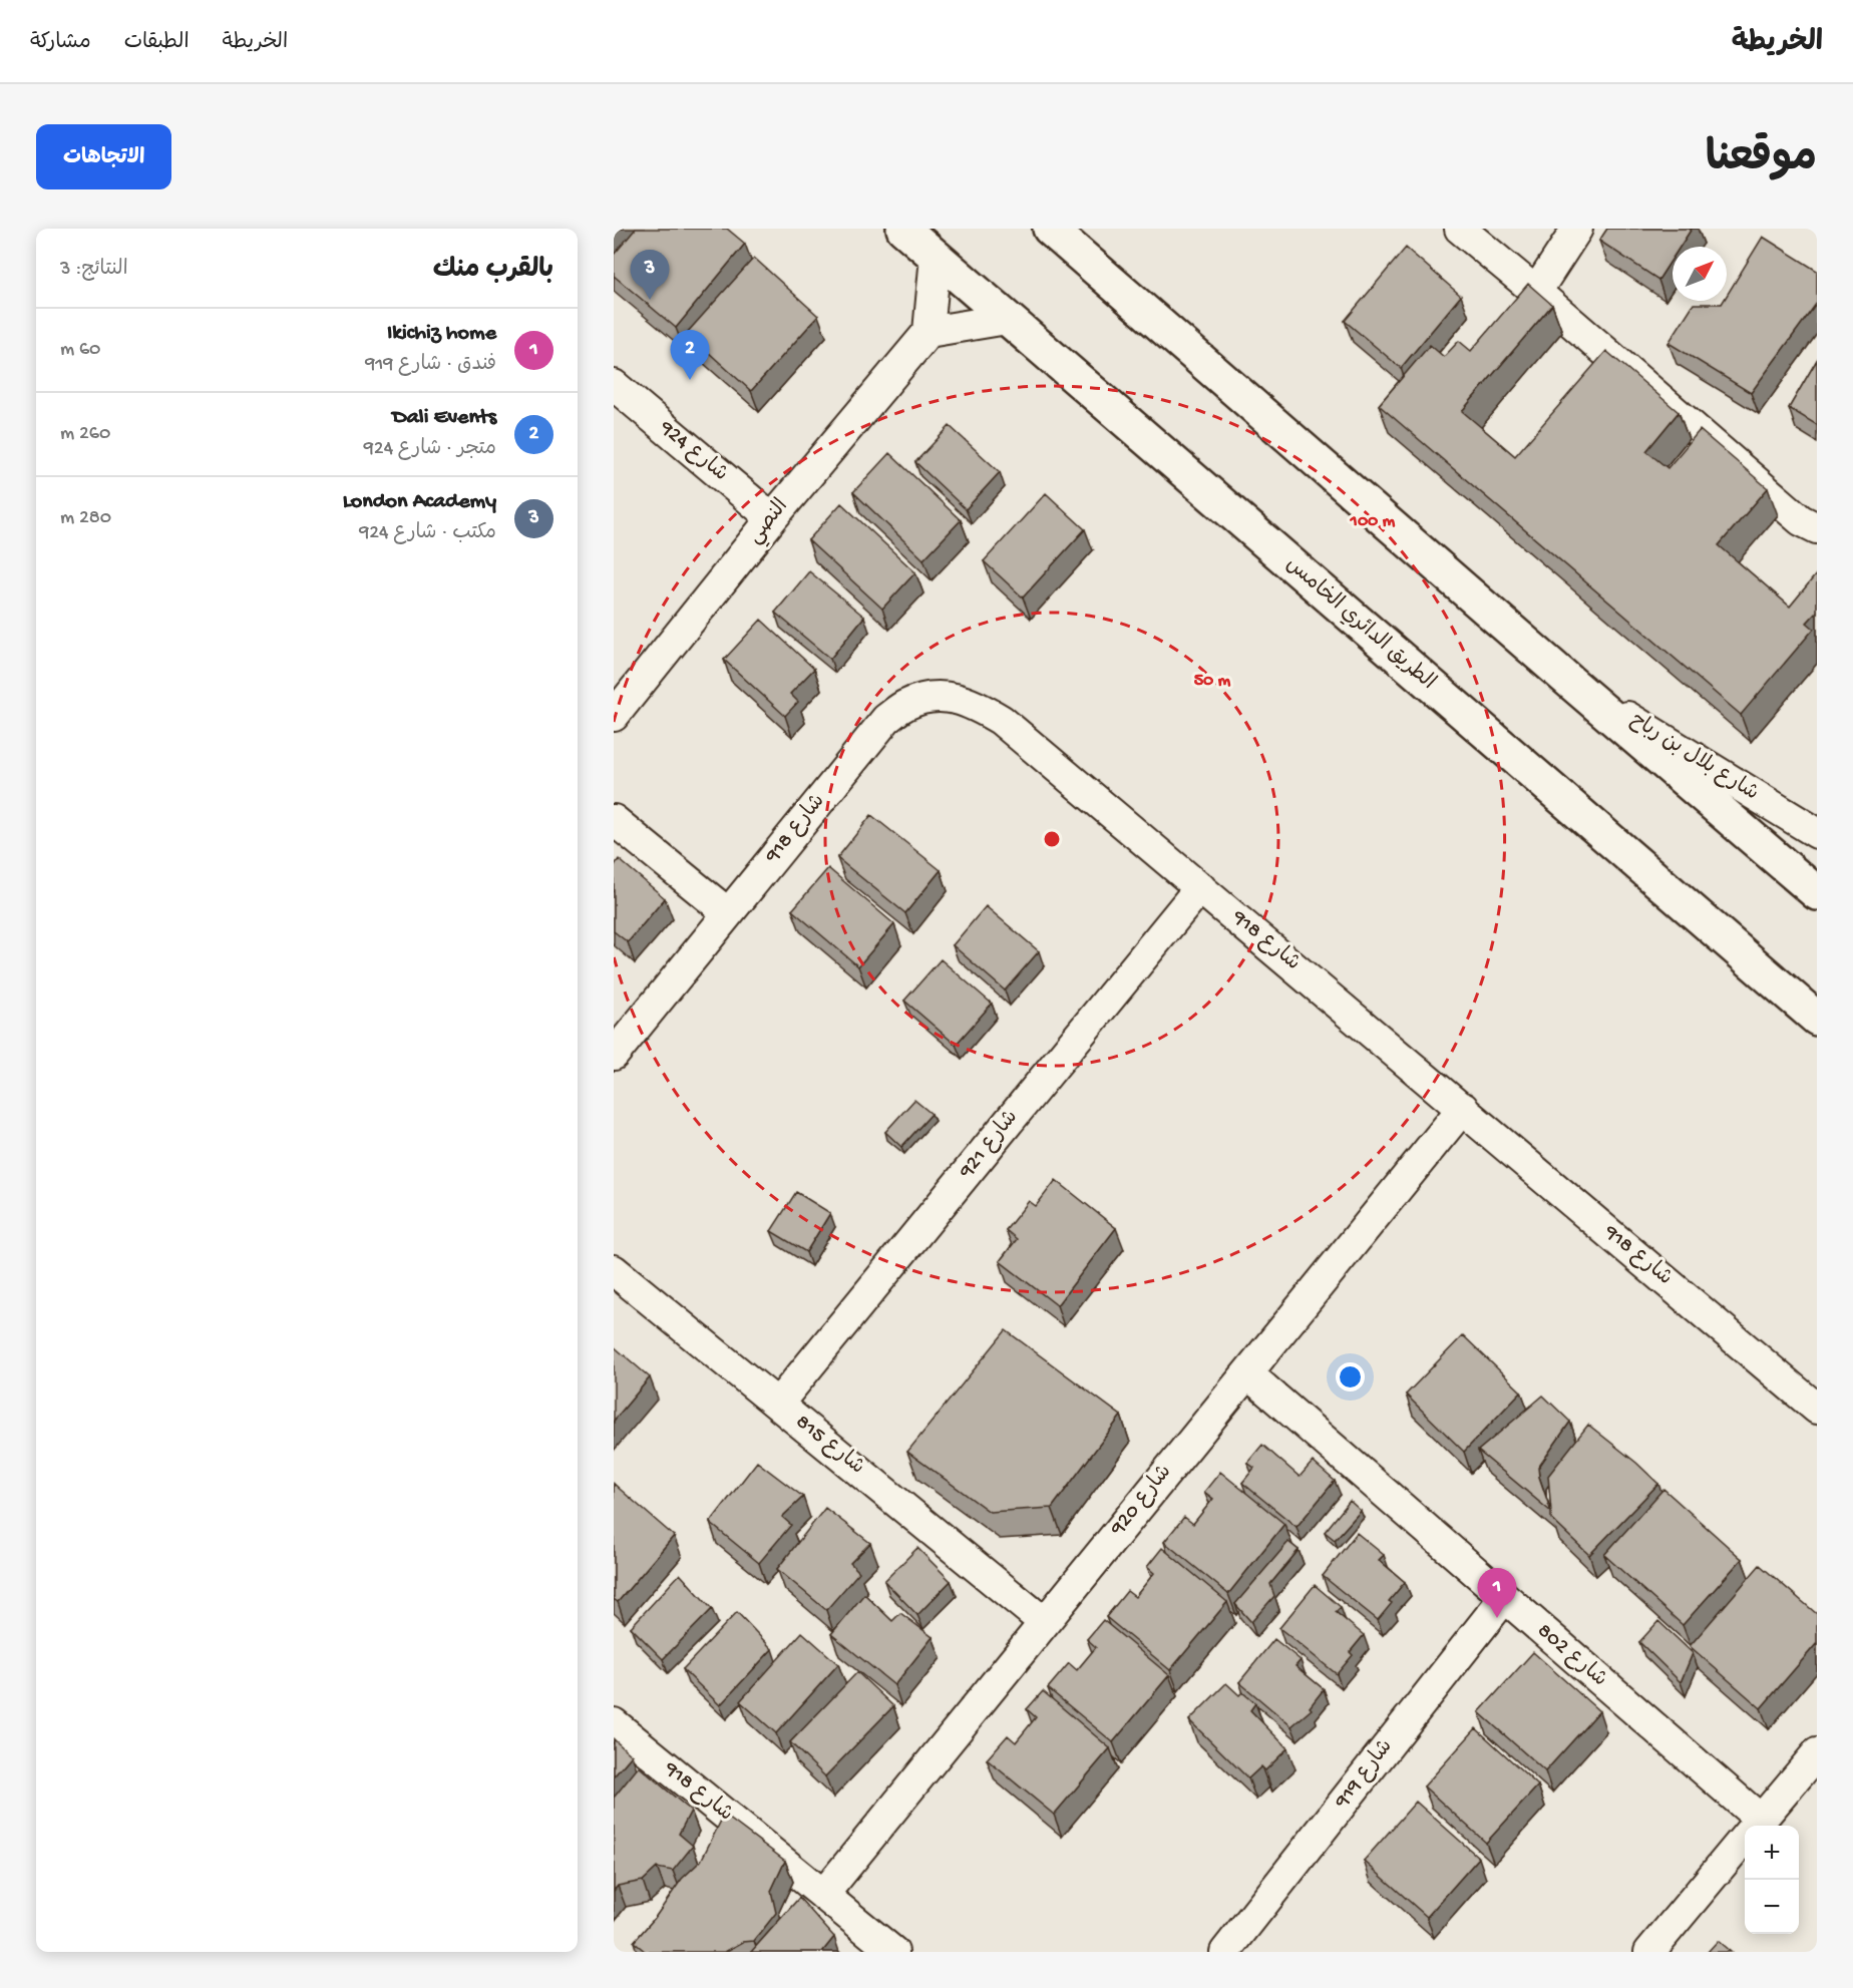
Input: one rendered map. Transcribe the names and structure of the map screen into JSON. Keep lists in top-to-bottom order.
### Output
{
  "streets": {
    "main road": ["الطريق الدائري الخامس"],
    "street": [
      "شارع 924",
      "النصي",
      "شارع بلال بن رباح",
      "شارع 918",
      "شارع 921",
      "شارع 815",
      "شارع 920",
      "شارع 802",
      "شارع 919"
    ]
  },
  "crossings": [
    ["شارع 924", "النصي"],
    ["شارع 918", "شارع 921"],
    ["شارع 918", "شارع 920"],
    ["شارع 921", "شارع 815"],
    ["شارع 815", "شارع 920"],
    ["شارع 920", "شارع 802"],
    ["شارع 802", "شارع 919"]
  ],
  "north": "top right",
  "page": {
    "header": "الخريطة",
    "nav": ["الخريطة", "الطبقات", "مشاركة"],
    "title": "موقعنا",
    "buttons": "الاتجاهات",
    "heading": ["بالقرب منك", "النتائج: 3"],
    "pins": ["3", "2", "1"],
    "list": [
      {
        "mark": "1",
        "name": "Ikichiz home",
        "note": "فندق · شارع 919",
        "value": "60 m"
      },
      {
        "mark": "2",
        "name": "Dali Events",
        "note": "متجر · شارع 924",
        "value": "260 m"
      },
      {
        "mark": "3",
        "name": "London Academy",
        "note": "مكتب · شارع 924",
        "value": "280 m"
      }
    ],
    "map_buttons": ["+", "−"]
  },
  "rings": ["100 m", "50 m"]
}
